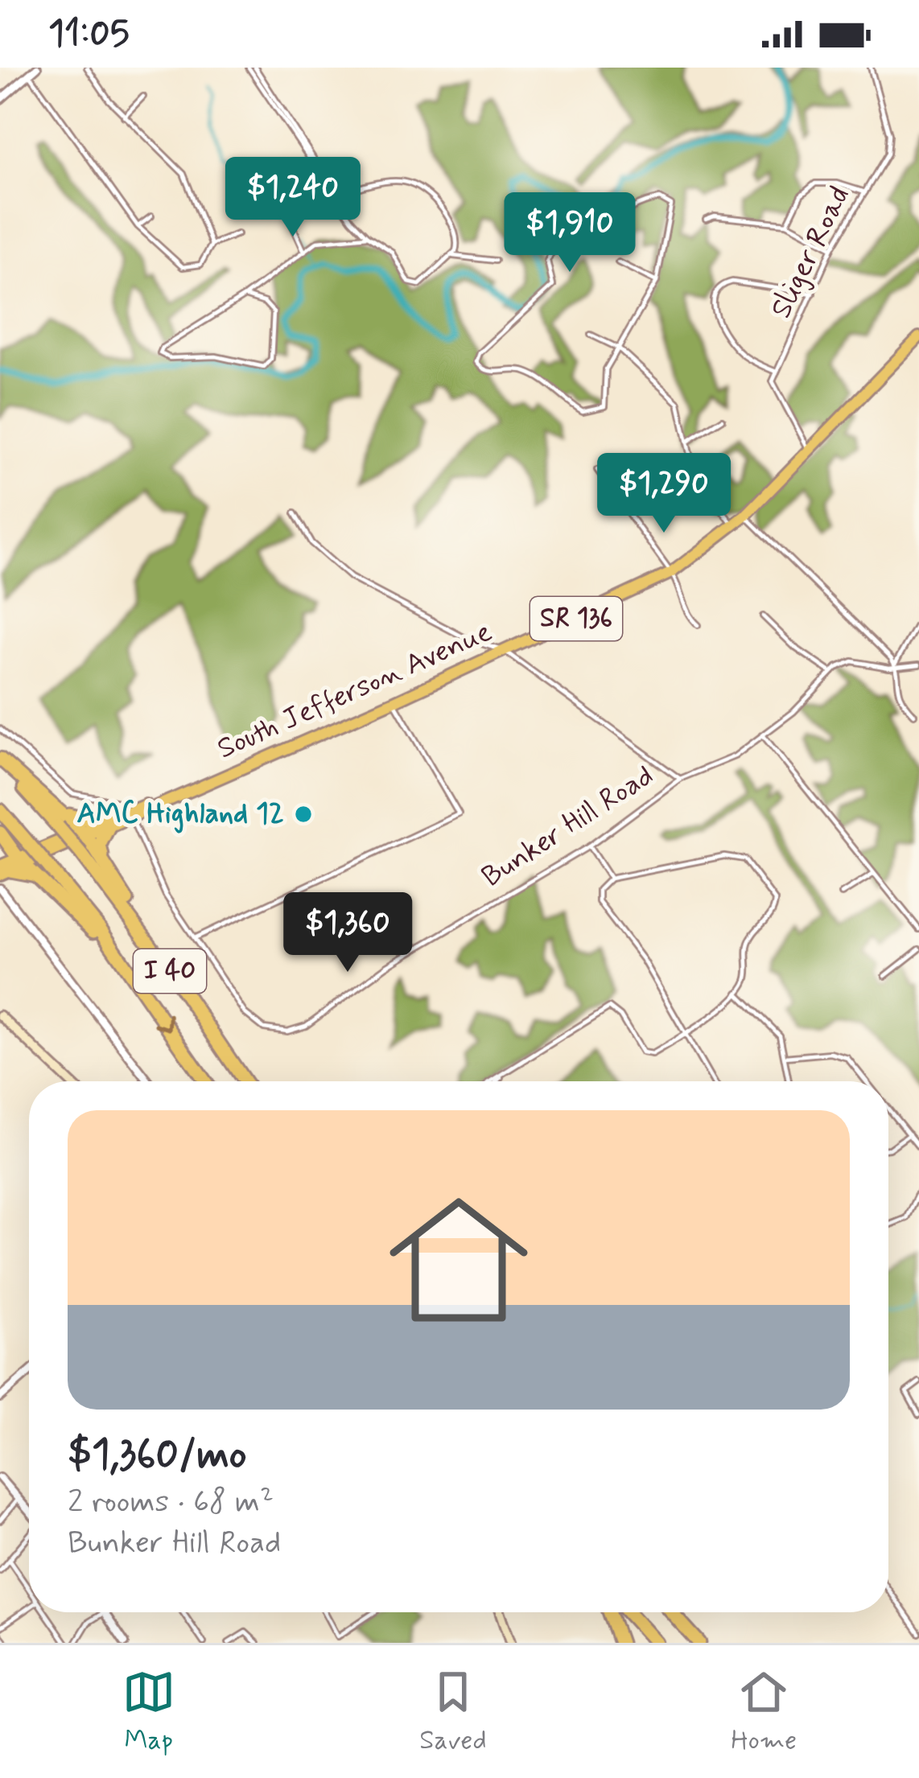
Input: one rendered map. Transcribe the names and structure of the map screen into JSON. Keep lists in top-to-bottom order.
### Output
{
  "streets": {
    "highway": ["I 40"],
    "main road": ["SR 136", "South Jefferson Avenue"],
    "street": ["Sliger Road", "Bunker Hill Road"]
  },
  "crossings": [
    ["South Jefferson Avenue", "Bunker Hill Road"],
    ["South Jefferson Avenue", "I 40"]
  ],
  "places": ["AMC Highland 12"],
  "page": {
    "status": "11:05",
    "price": [
      "$1,240",
      "$1,910",
      "$1,290",
      "$1,360"
    ],
    "list": [
      {
        "name": "$1,360/mo",
        "note": "2 rooms · 68 m² · Bunker Hill Road"
      }
    ],
    "tabs": ["Map", "Saved", "Home"]
  }
}
